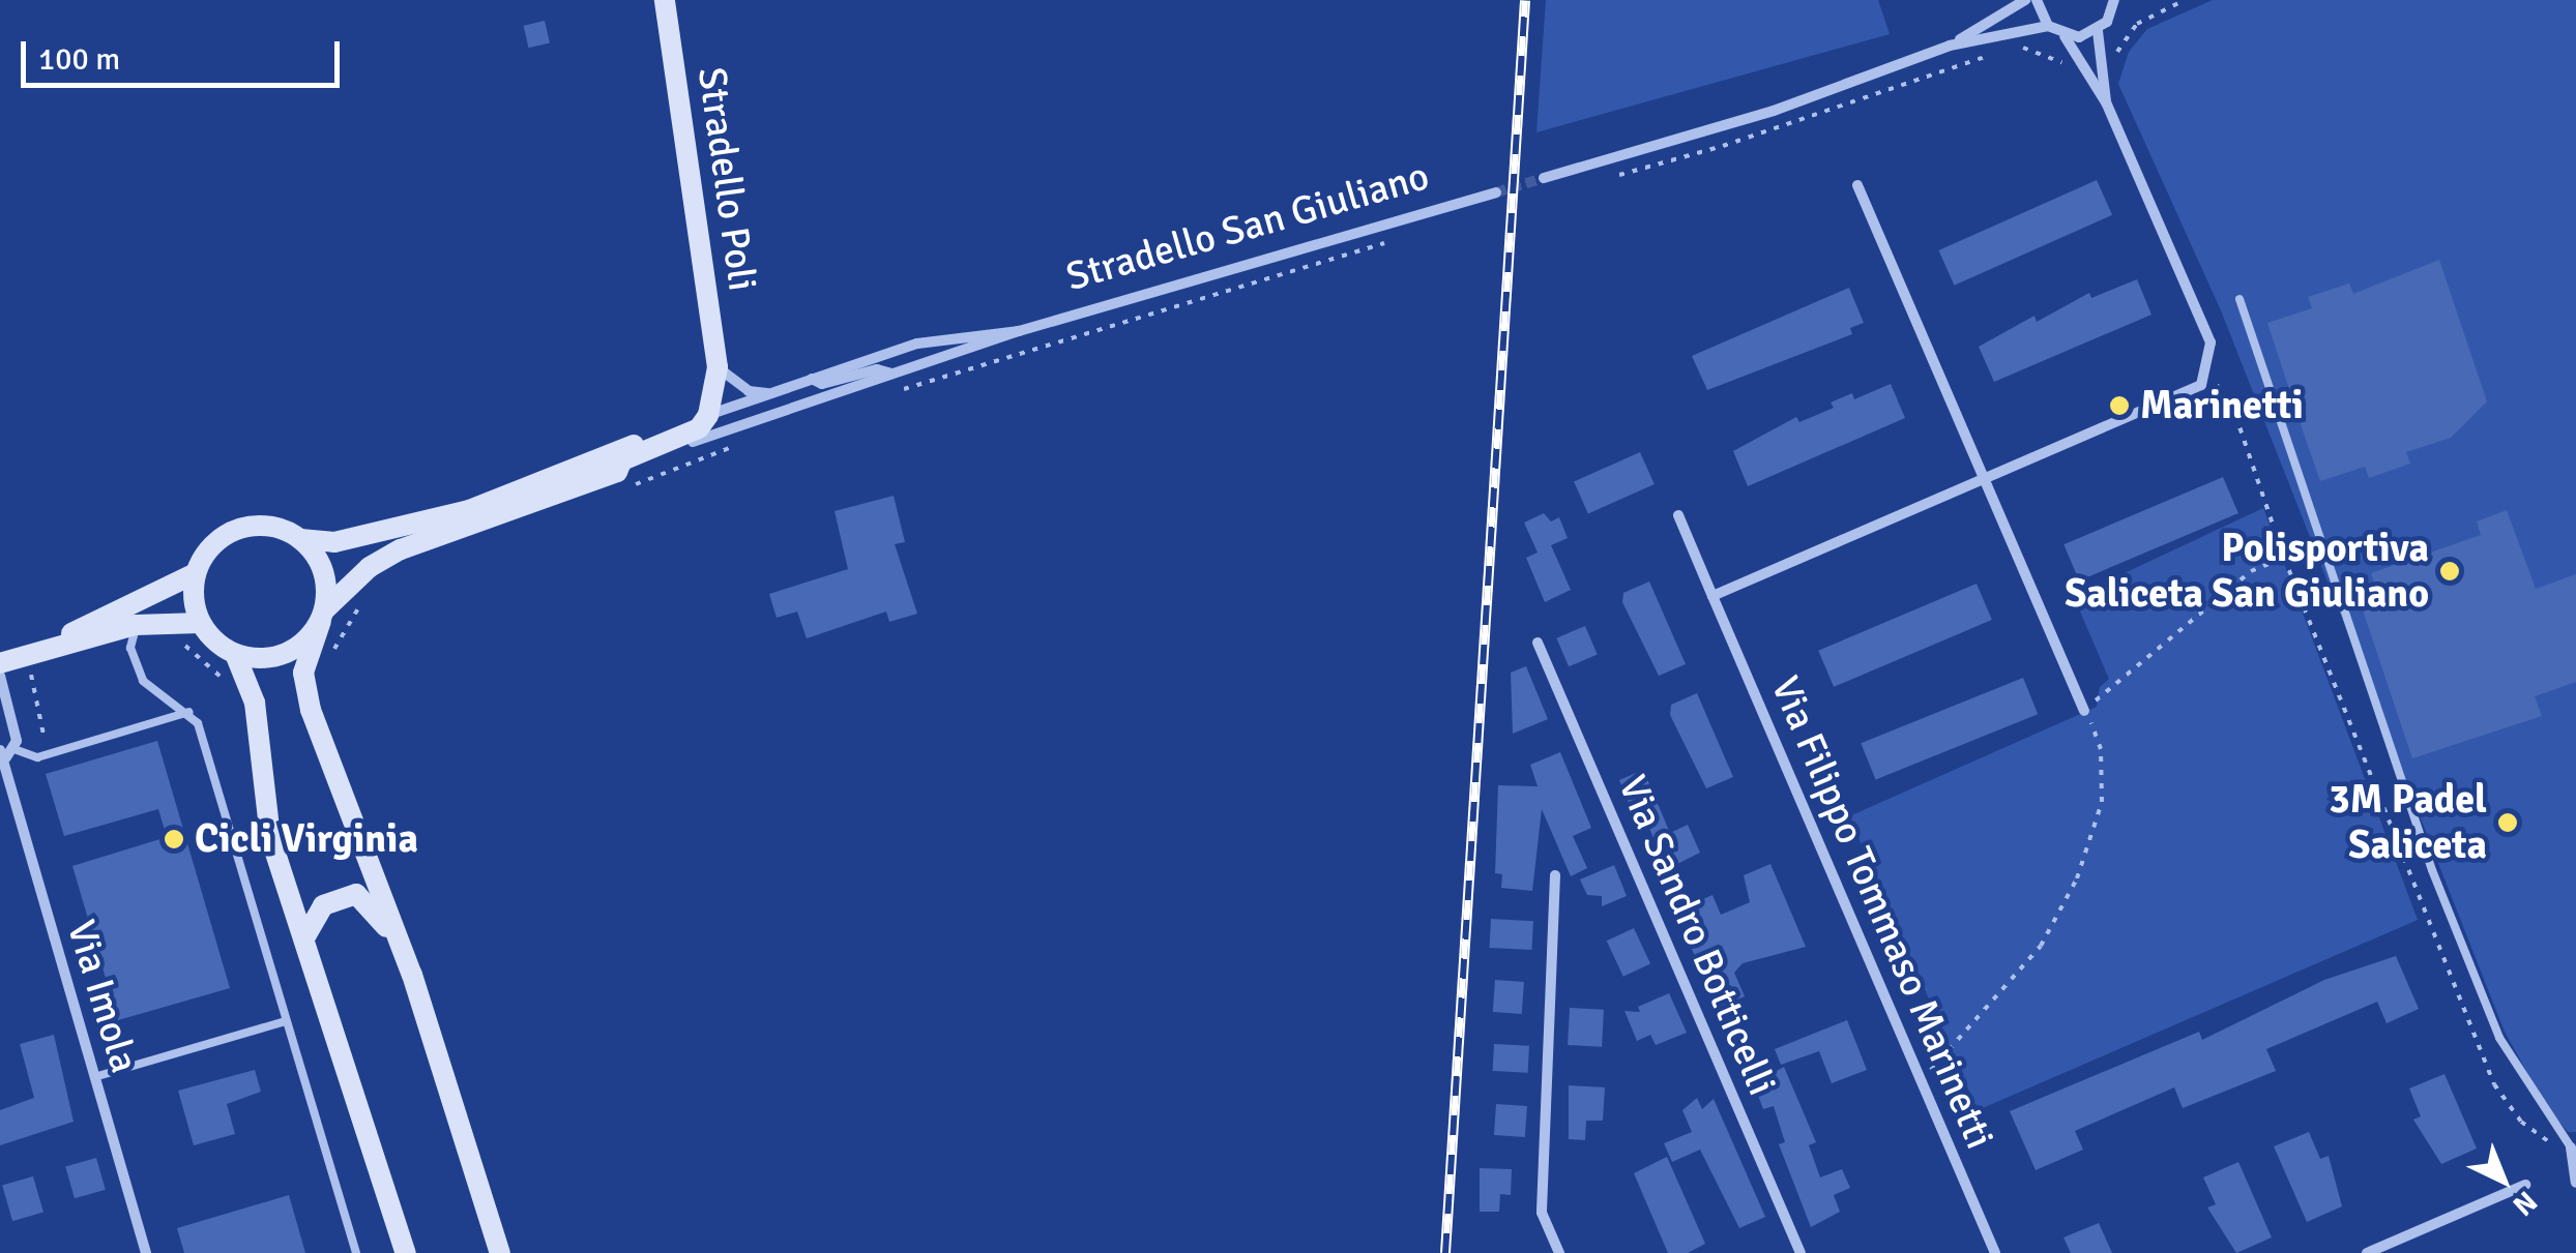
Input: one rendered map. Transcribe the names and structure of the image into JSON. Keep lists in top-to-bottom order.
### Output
{
  "streets": {
    "street": [
      "Stradello Poli",
      "Stradello San Giuliano",
      "Via Filippo Tommaso Marinetti",
      "Via Sandro Botticelli",
      "Via Imola"
    ]
  },
  "crossings": [
    ["Stradello Poli", "Stradello San Giuliano"]
  ],
  "places": [
    "Marinetti",
    "Polisportiva Saliceta San Giuliano",
    "3M Padel Saliceta",
    "Cicli Virginia"
  ],
  "scale_bar": "100 m",
  "north": "bottom right"
}
